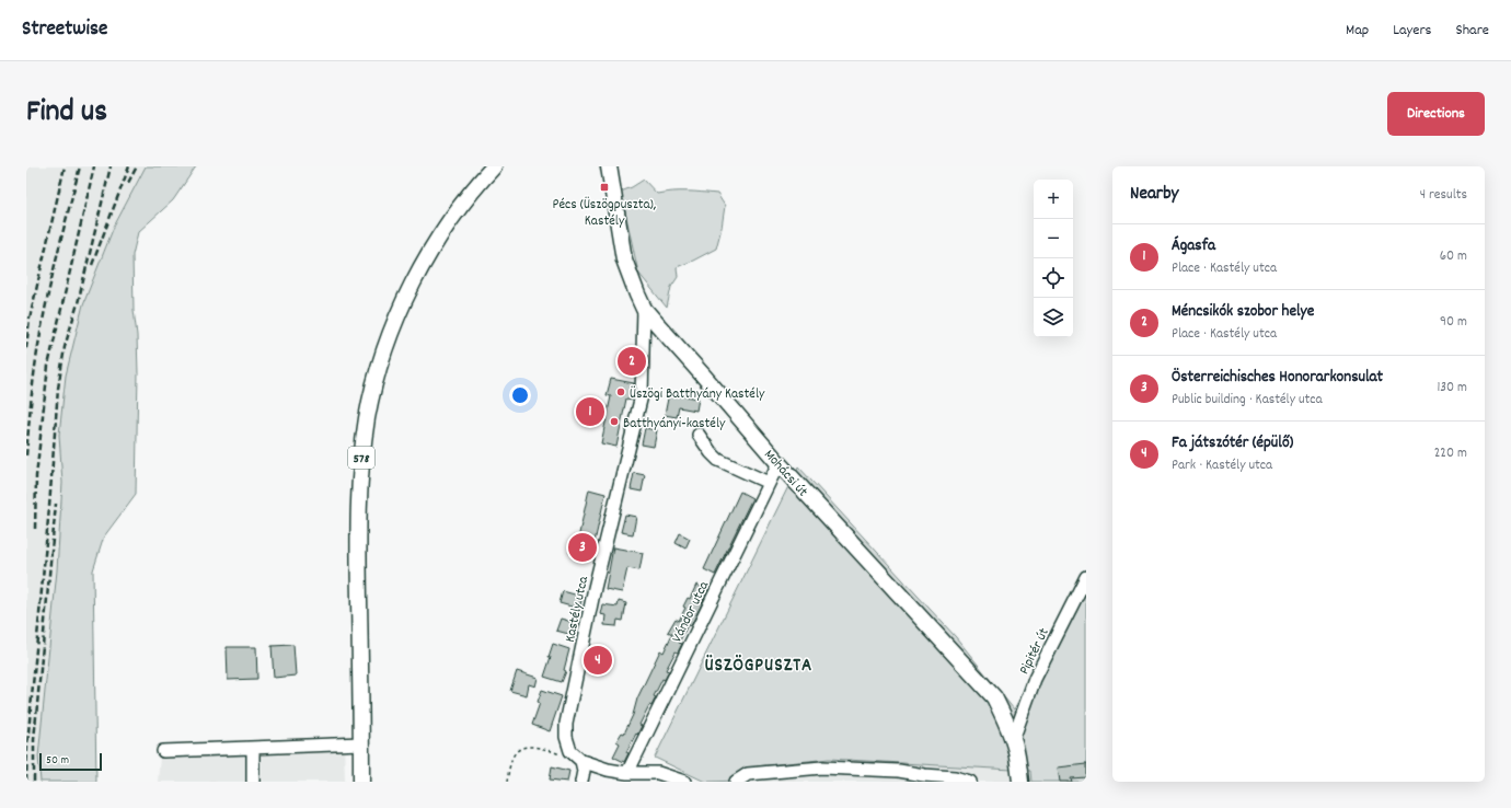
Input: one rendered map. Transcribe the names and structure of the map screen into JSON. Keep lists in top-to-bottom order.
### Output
{
  "streets": {
    "main road": ["578", "Mohácsi út"],
    "street": ["Kastély utca", "Vándor utca", "Pipitér út"]
  },
  "crossings": [
    ["Mohácsi út", "Kastély utca"],
    ["Mohácsi út", "Vándor utca"],
    ["Mohácsi út", "Pipitér út"]
  ],
  "districts": ["ÜSZÖGPUSZTA"],
  "places": {
    "transit": ["Pécs (Üszögpuszta), Kastély"],
    "other": ["Üszögi Batthyány Kastély", "Batthyányi-kastély"]
  },
  "scale_bar": "50 m",
  "page": {
    "header": "Streetwise",
    "nav": ["Map", "Layers", "Share"],
    "title": "Find us",
    "buttons": "Directions",
    "heading": ["Nearby", "4 results"],
    "map_buttons": ["+", "−"],
    "list": [
      {
        "mark": "1",
        "name": "Ágasfa",
        "note": "Place · Kastély utca",
        "value": "60 m"
      },
      {
        "mark": "2",
        "name": "Méncsikók szobor helye",
        "note": "Place · Kastély utca",
        "value": "90 m"
      },
      {
        "mark": "3",
        "name": "Österreichisches Honorarkonsulat",
        "note": "Public building · Kastély utca",
        "value": "130 m"
      },
      {
        "mark": "4",
        "name": "Fa játszótér (épülő)",
        "note": "Park · Kastély utca",
        "value": "220 m"
      }
    ],
    "pins": [
      "2",
      "1",
      "3",
      "4"
    ],
    "scale": "50 m"
  }
}
